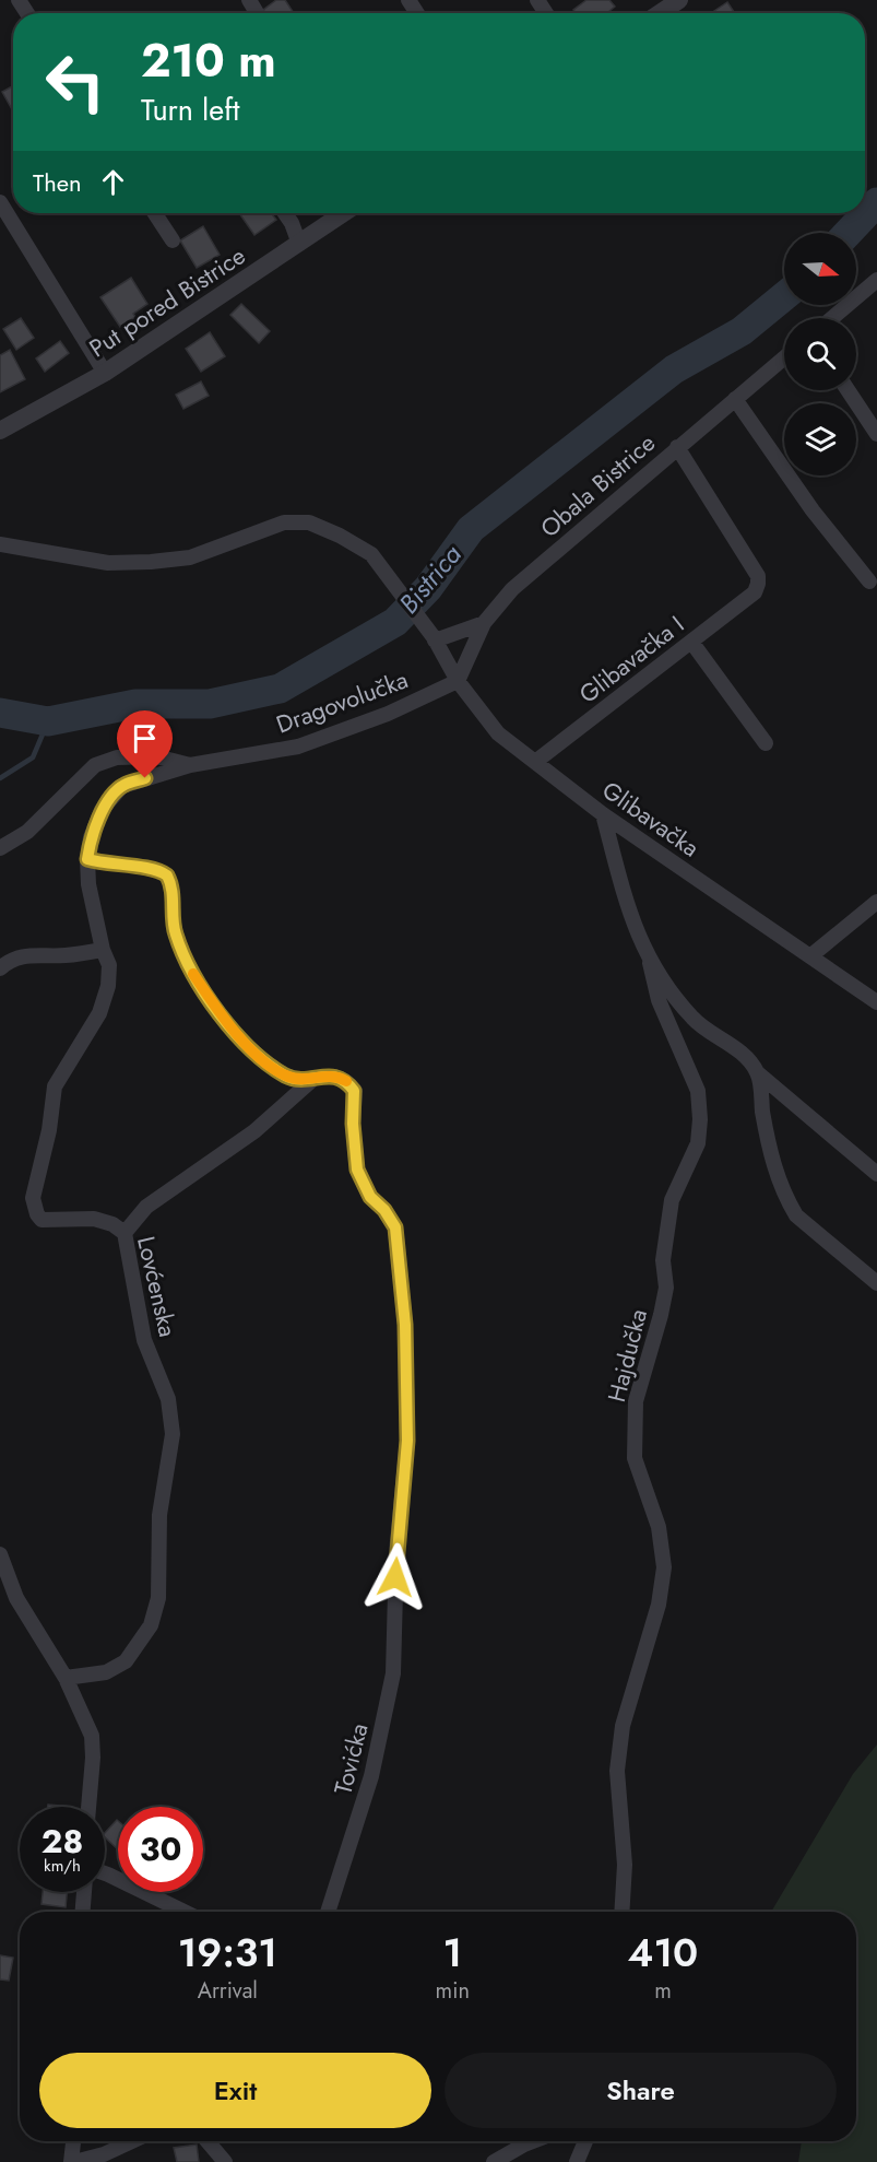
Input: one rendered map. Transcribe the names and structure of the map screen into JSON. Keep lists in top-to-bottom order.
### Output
{
  "streets": {
    "street": [
      "Put pored Bistrice",
      "Obala Bistrice",
      "Glibavačka I",
      "Dragovolučka",
      "Glibavačka",
      "Lovćenska",
      "Hajdučka",
      "Tovićka"
    ]
  },
  "crossings": [
    ["Obala Bistrice", "Glibavačka I"],
    ["Obala Bistrice", "Dragovolučka"],
    ["Obala Bistrice", "Glibavačka"],
    ["Glibavačka I", "Glibavačka"],
    ["Dragovolučka", "Glibavačka"],
    ["Dragovolučka", "Lovćenska"],
    ["Lovćenska", "Tovićka"]
  ],
  "water": ["Bistrica"],
  "north": "right",
  "page": {
    "turn": ["210 m", "Turn left"],
    "then": "Then",
    "speed": "28 km/h",
    "limit": "30",
    "eta": [
      "19:31",
      "Arrival",
      "1",
      "min",
      "410",
      "m"
    ],
    "buttons": ["Exit", "Share"]
  }
}
